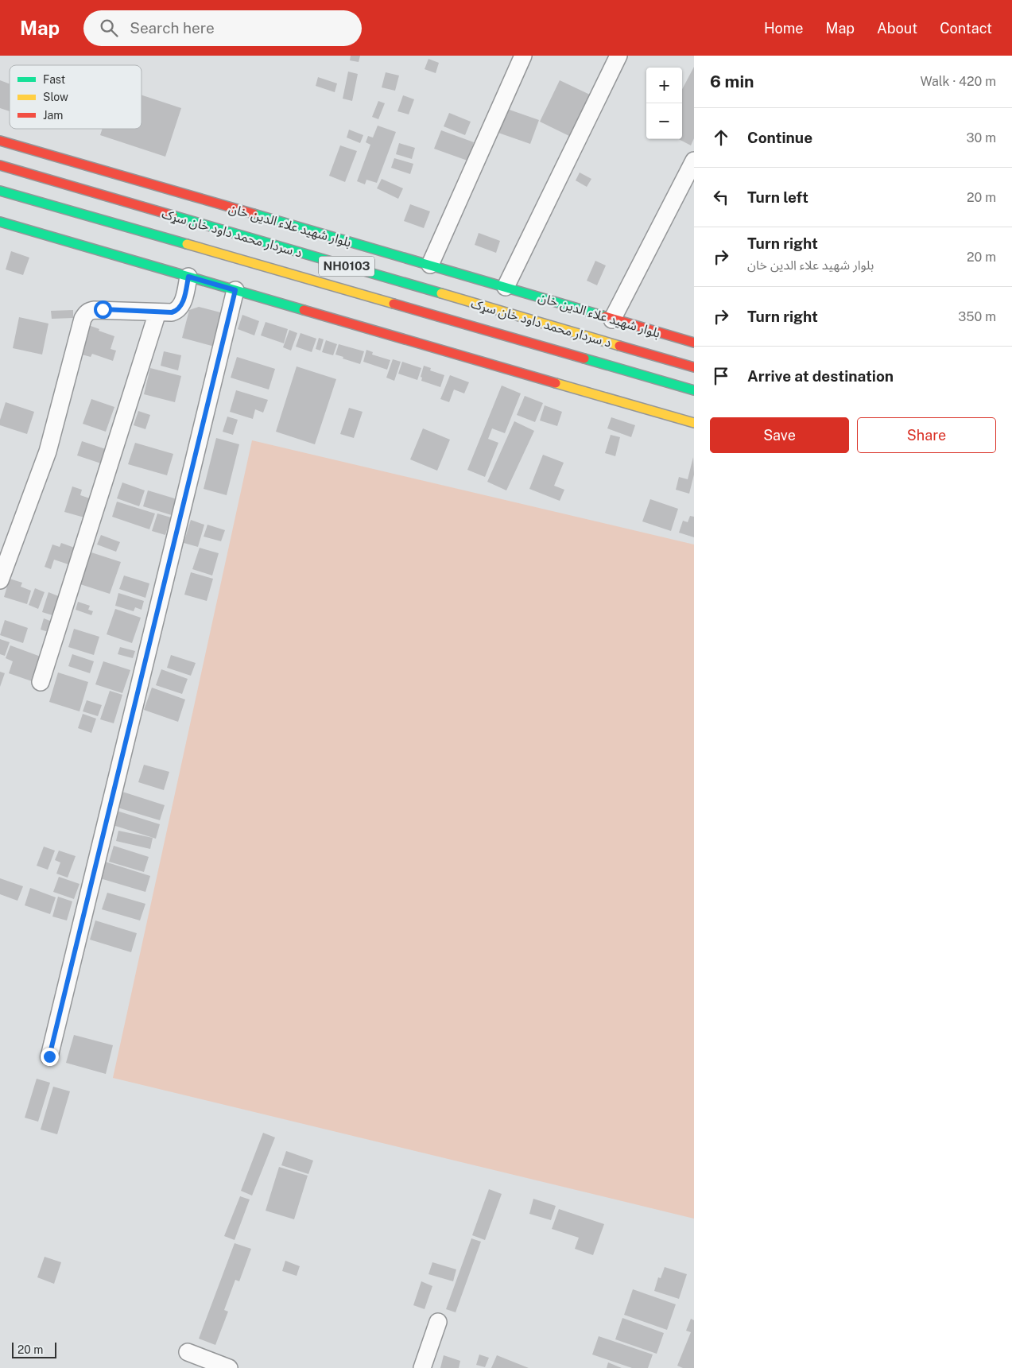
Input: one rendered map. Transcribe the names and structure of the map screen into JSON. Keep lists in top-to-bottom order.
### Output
{
  "streets": {
    "main road": ["بلوار شهید علاء الدین خان", "د سردار محمد داود خان سړک", "NH0103"]
  },
  "legend": ["Fast", "Slow", "Jam"],
  "scale_bar": "20 m",
  "page": {
    "header": "Map",
    "search": "Search here",
    "nav": [
      "Home",
      "Map",
      "About",
      "Contact"
    ],
    "heading": ["6 min", "Walk · 420 m"],
    "map_buttons": ["+", "−"],
    "list": [
      ["Continue", "30 m"],
      ["Turn left", "20 m"],
      ["Turn right", "بلوار شهید علاء الدین خان", "20 m"],
      ["Turn right", "350 m"],
      "Arrive at destination"
    ],
    "buttons": ["Save", "Share"],
    "scale": "20 m"
  }
}
